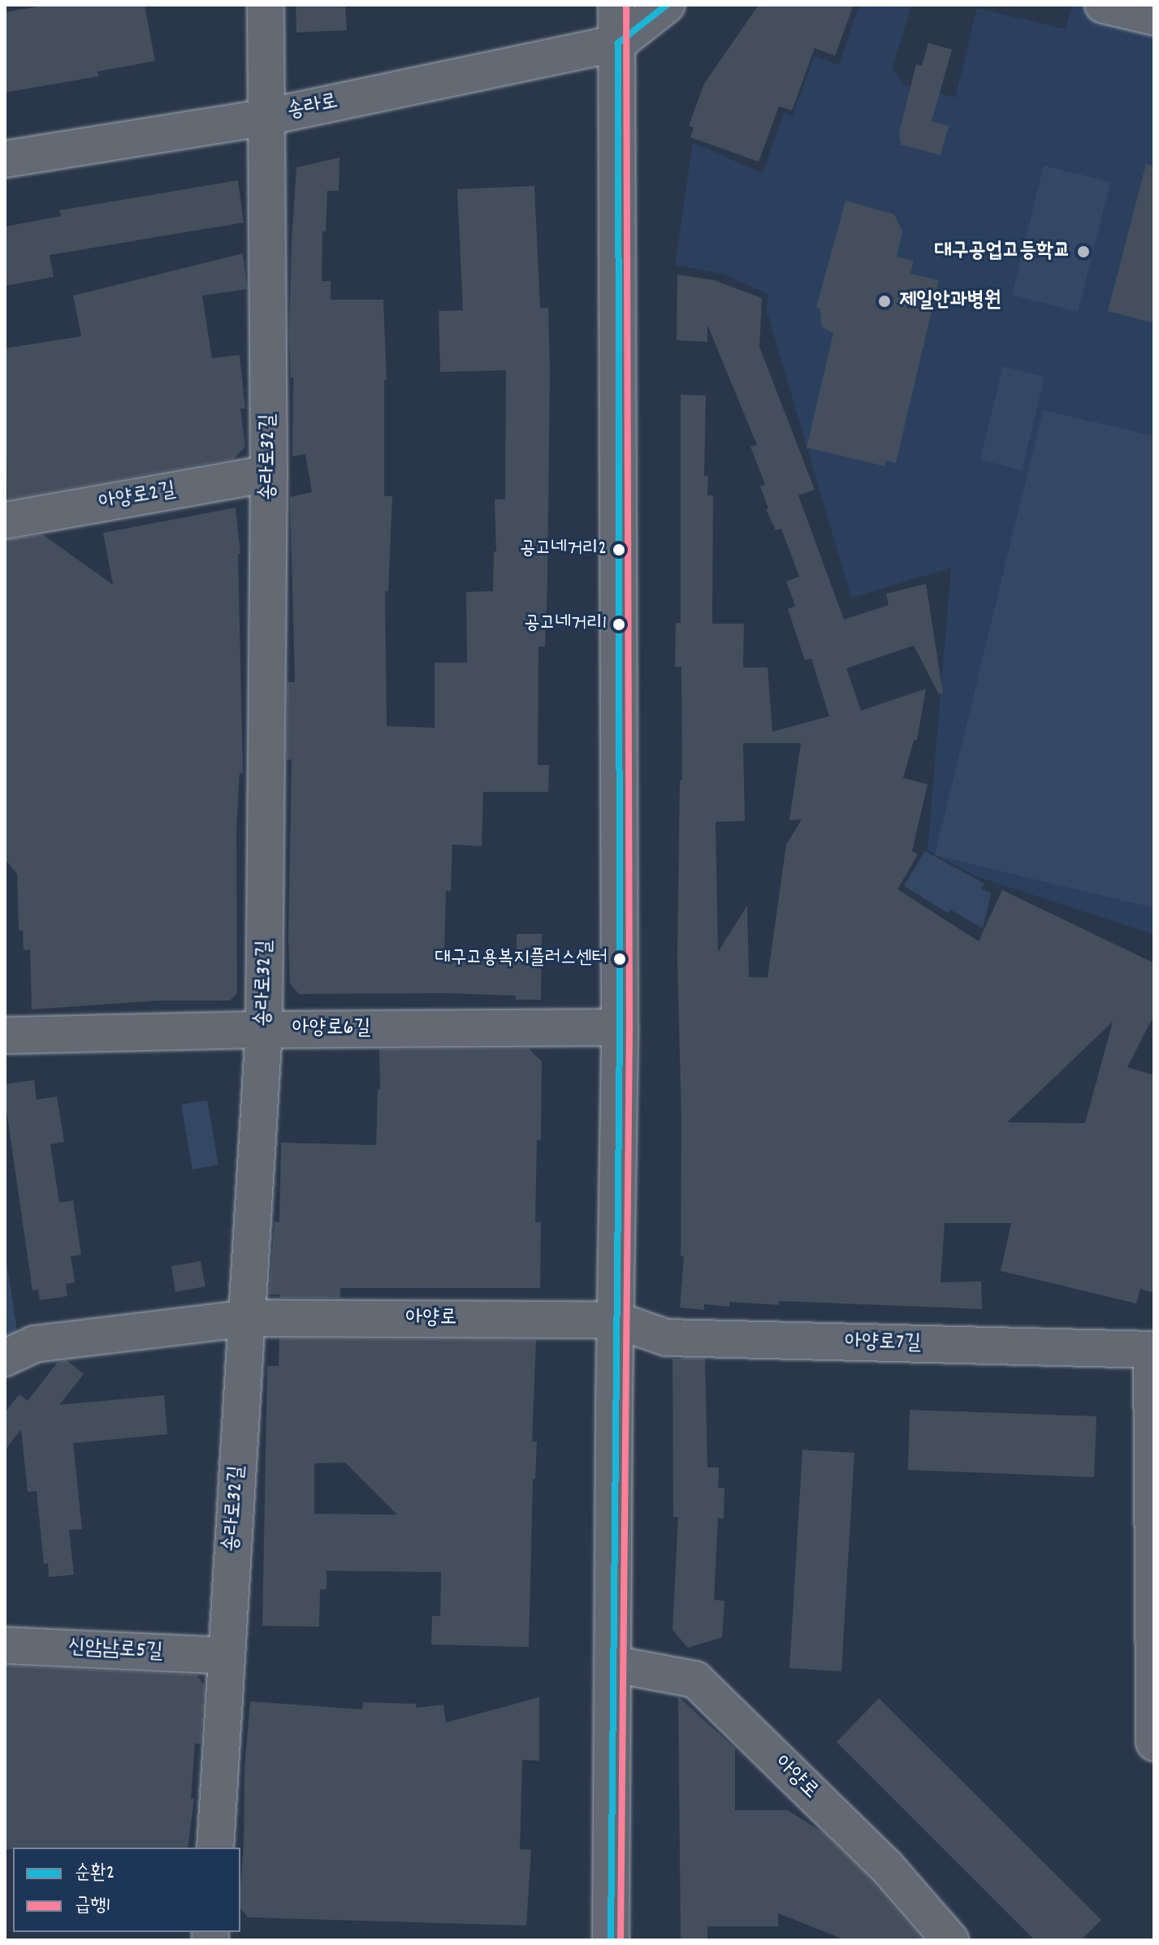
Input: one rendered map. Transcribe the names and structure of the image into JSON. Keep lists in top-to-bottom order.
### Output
{
  "streets": {
    "street": [
      "송라로",
      "송라로32길",
      "아양로2길",
      "아양로6길",
      "아양로",
      "아양로7길",
      "신암남로5길"
    ]
  },
  "crossings": [
    ["송라로", "송라로32길"],
    ["송라로32길", "아양로2길"],
    ["송라로32길", "아양로6길"],
    ["송라로32길", "아양로"],
    ["송라로32길", "신암남로5길"],
    ["아양로", "아양로7길"]
  ],
  "places": [
    "대구공업고등학교",
    "제일안과병원",
    "공고네거리2",
    "공고네거리1",
    "대구고용복지플러스센터"
  ],
  "lines": ["transit line 순환2", "transit line 급행1"],
  "legend": ["순환2", "급행1"]
}
